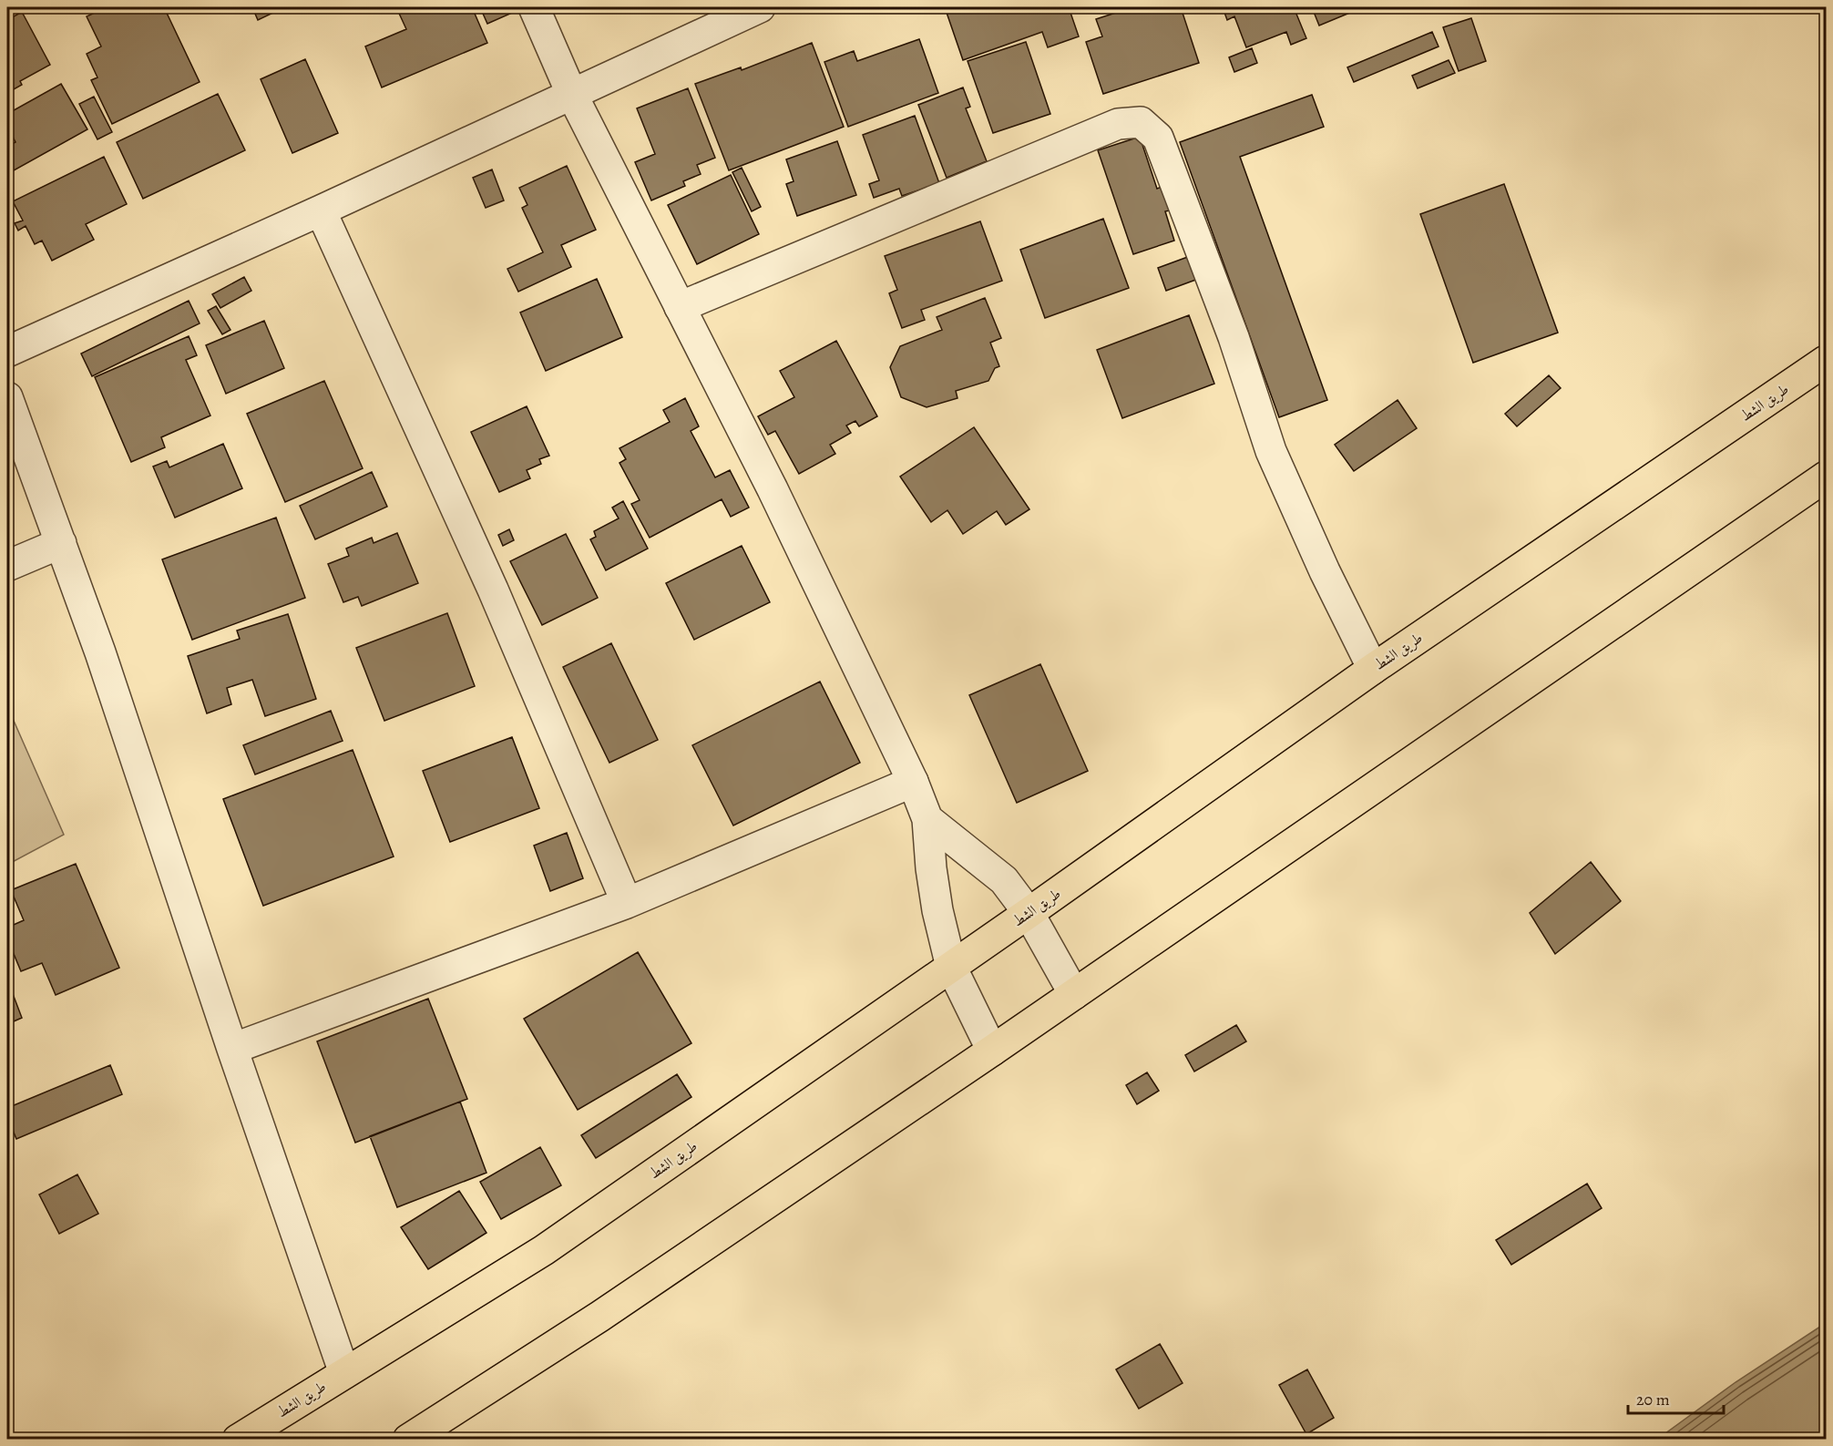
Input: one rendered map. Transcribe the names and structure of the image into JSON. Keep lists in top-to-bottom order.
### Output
{
  "streets": {
    "highway": ["طريق الشط"]
  },
  "scale_bar": "20 m"
}
